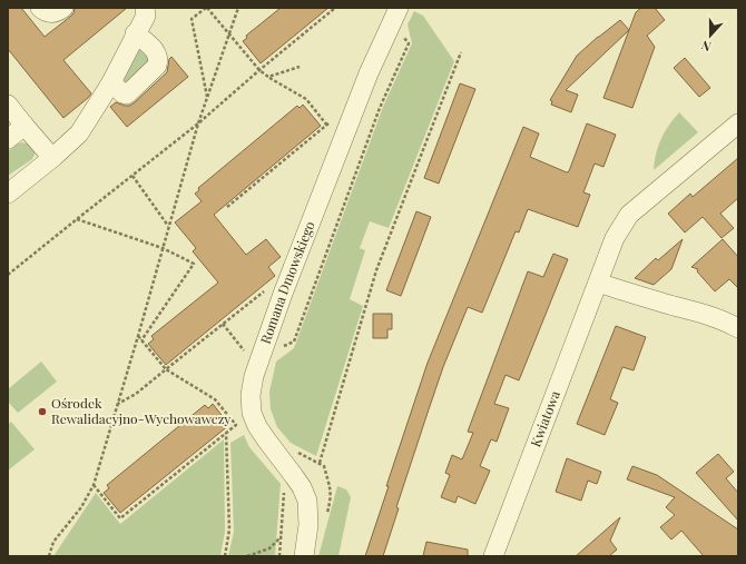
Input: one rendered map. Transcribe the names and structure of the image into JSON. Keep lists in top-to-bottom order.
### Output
{
  "streets": {
    "street": ["Romana Dmowskiego", "Kwiatowa"]
  },
  "places": ["Ośrodek Rewalidacyjno-Wychowawczy"],
  "north": "bottom"
}
